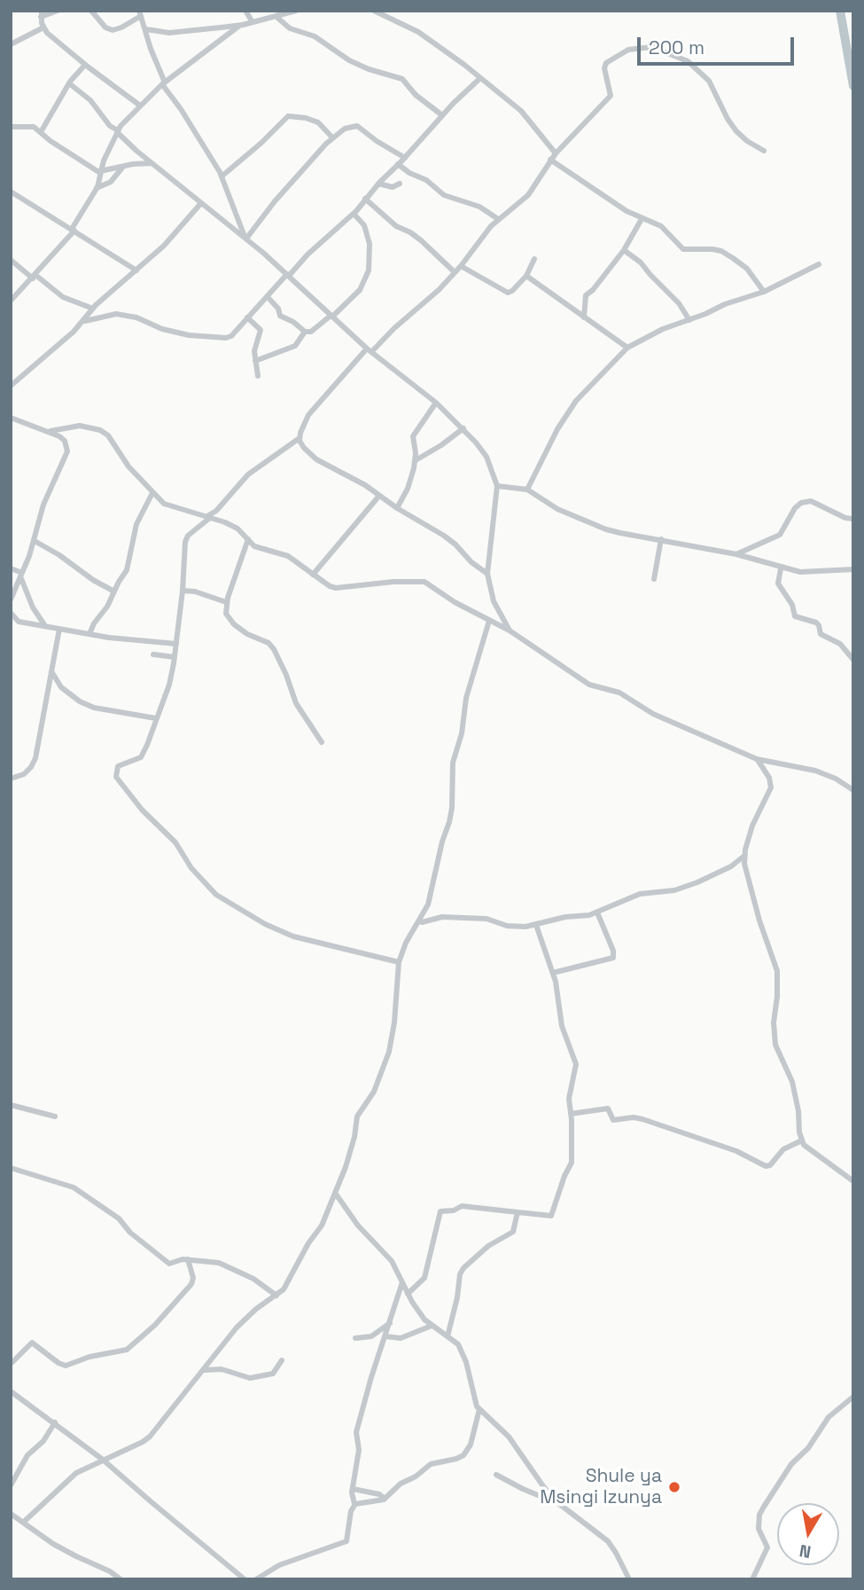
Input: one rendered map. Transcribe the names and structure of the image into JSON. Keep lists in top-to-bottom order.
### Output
{
  "places": ["Shule ya Msingi Izunya"],
  "scale_bar": "200 m",
  "north": "bottom"
}
